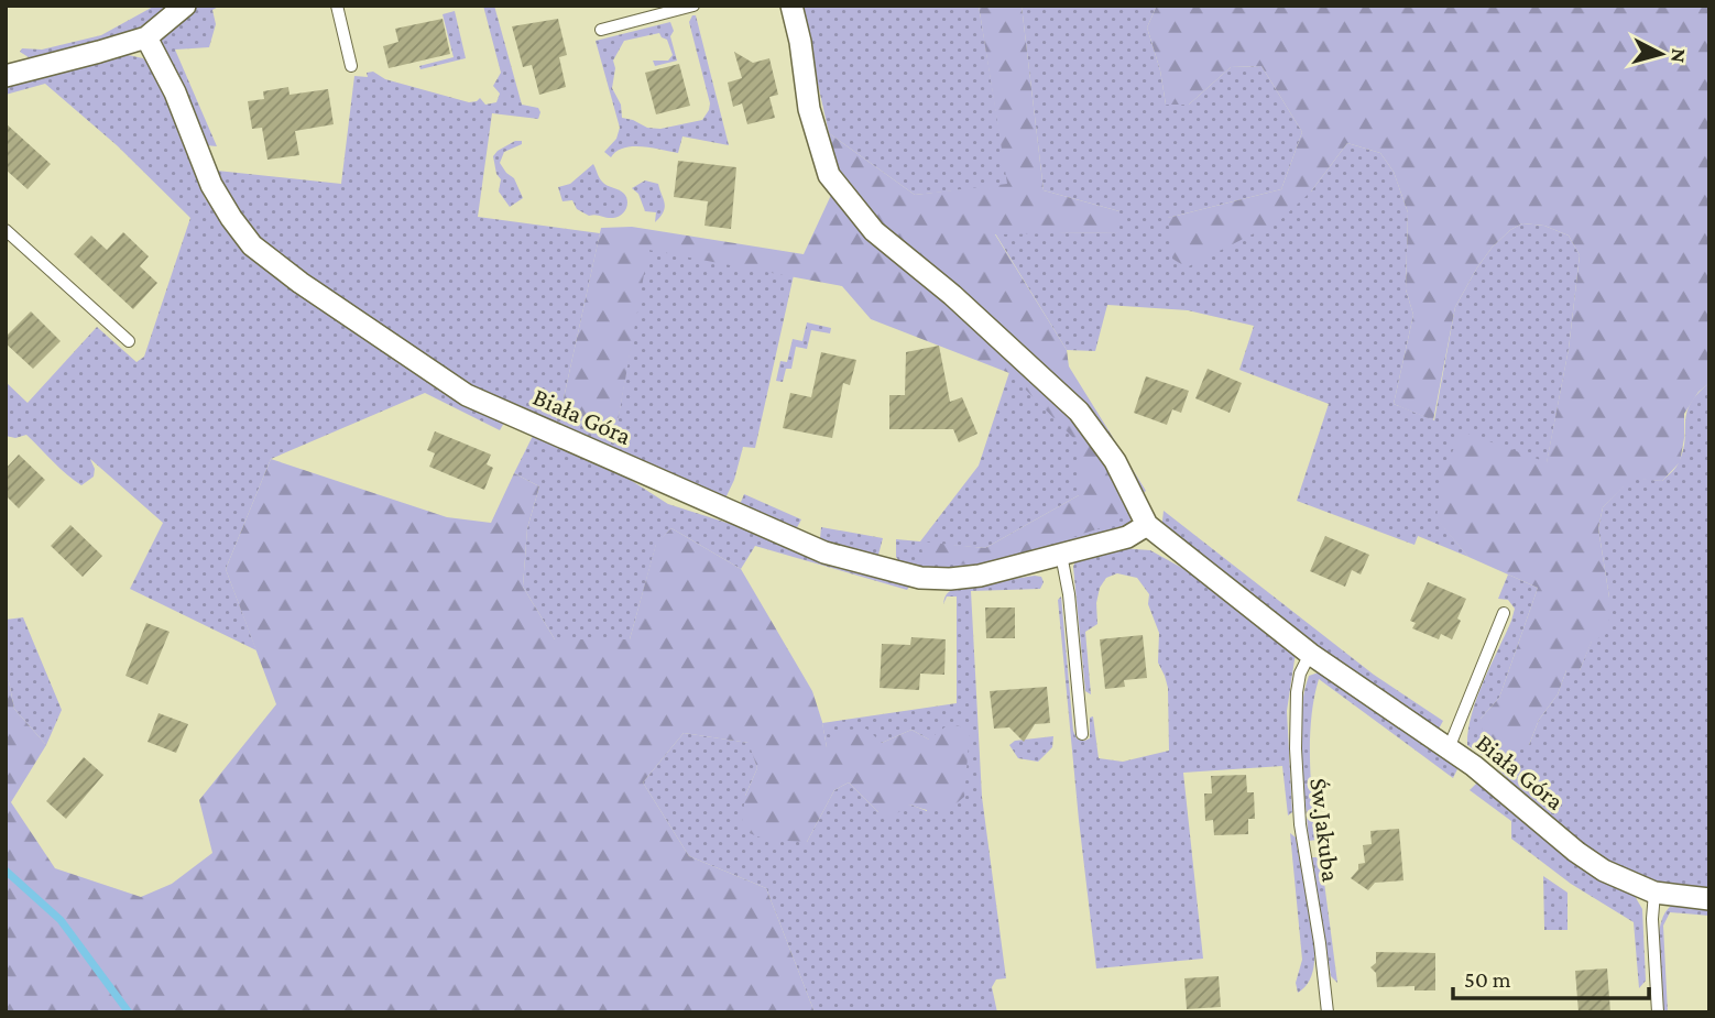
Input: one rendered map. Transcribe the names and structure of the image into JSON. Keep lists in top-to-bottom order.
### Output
{
  "streets": {
    "street": ["Biała Góra"],
    "lane": ["Św.Jakuba"]
  },
  "crossings": [
    ["Biała Góra", "Św.Jakuba"]
  ],
  "scale_bar": "50 m",
  "north": "right"
}
